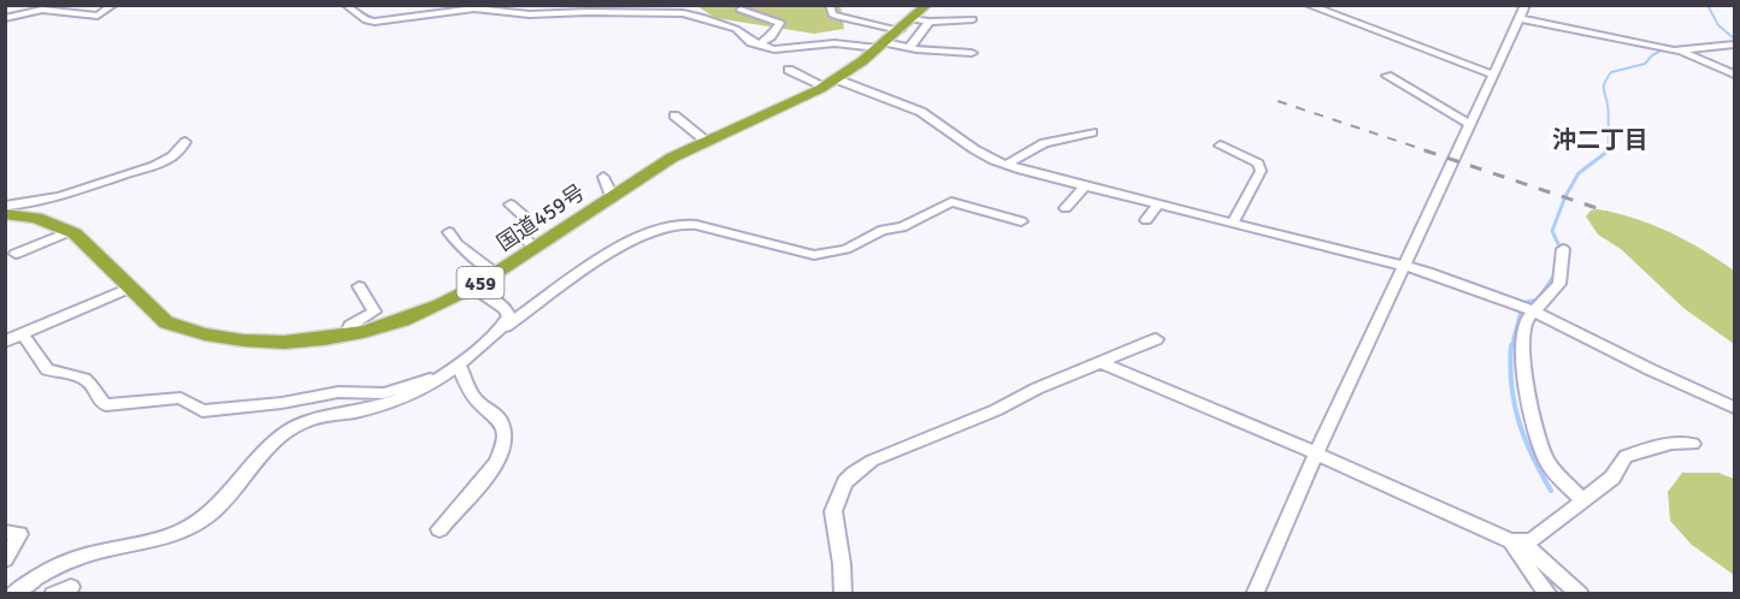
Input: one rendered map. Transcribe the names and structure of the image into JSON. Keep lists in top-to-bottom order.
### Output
{
  "streets": {
    "highway": ["国道459号", "459"]
  },
  "districts": ["沖二丁目"]
}
